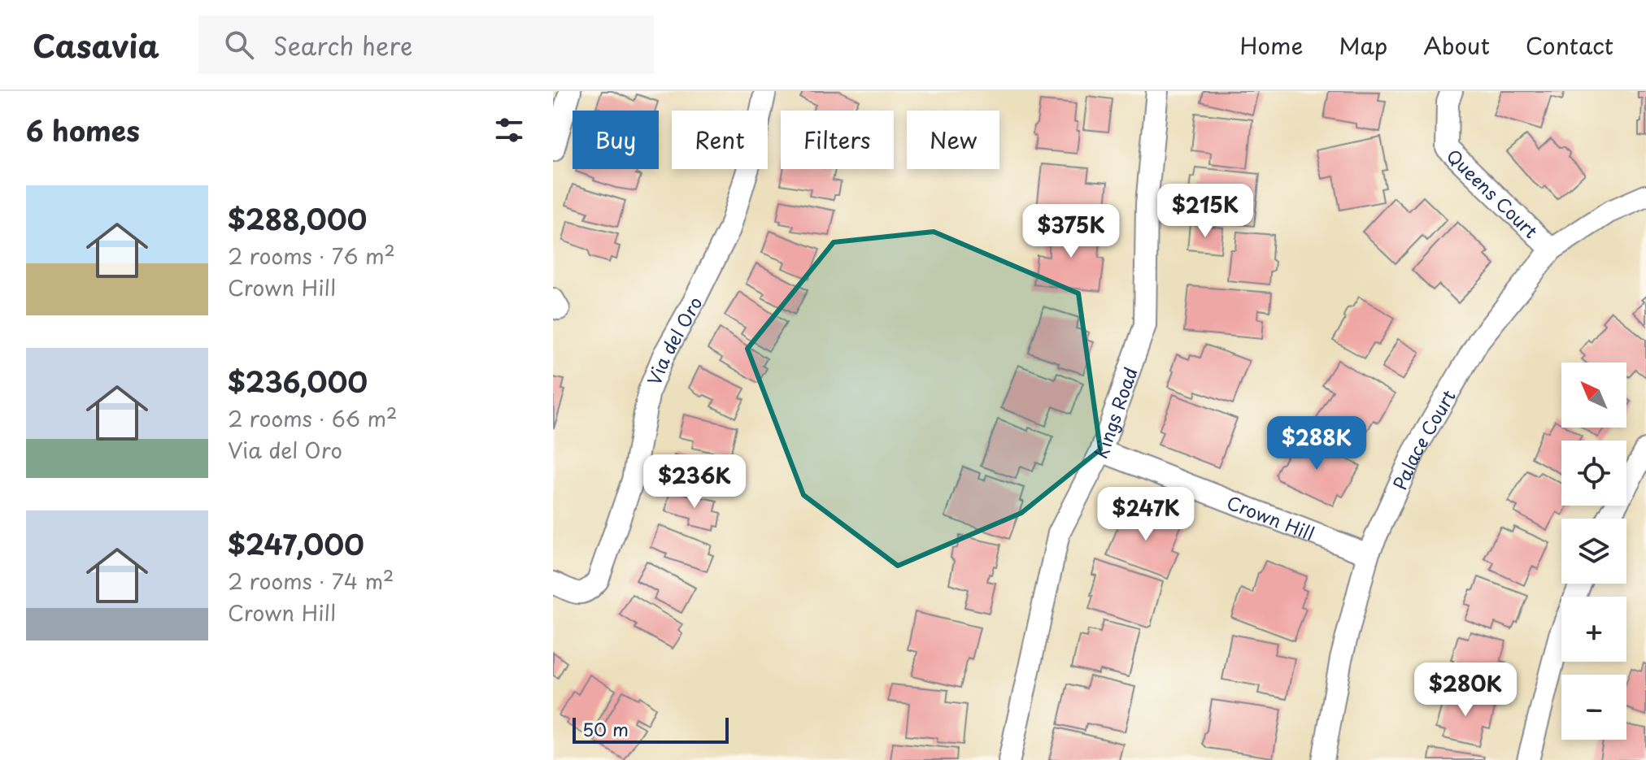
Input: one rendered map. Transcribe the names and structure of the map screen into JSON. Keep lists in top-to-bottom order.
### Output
{
  "streets": {
    "street": [
      "Queens Court",
      "Via del Oro",
      "Kings Road",
      "Palace Court",
      "Crown Hill"
    ]
  },
  "crossings": [
    ["Queens Court", "Palace Court"],
    ["Kings Road", "Crown Hill"],
    ["Palace Court", "Crown Hill"]
  ],
  "scale_bar": "50 m",
  "north": "top left",
  "page": {
    "header": "Casavia",
    "search": "Search here",
    "nav": [
      "Home",
      "Map",
      "About",
      "Contact"
    ],
    "heading": "6 homes",
    "chip": [
      "Buy",
      "Rent",
      "Filters",
      "New"
    ],
    "list": [
      {
        "name": "$288,000",
        "note": "2 rooms · 76 m² · Crown Hill"
      },
      {
        "name": "$236,000",
        "note": "2 rooms · 66 m² · Via del Oro"
      },
      {
        "name": "$247,000",
        "note": "2 rooms · 74 m² · Crown Hill"
      }
    ],
    "price": [
      "$215K",
      "$375K",
      "$288K",
      "$236K",
      "$247K",
      "$280K"
    ],
    "map_buttons": ["+", "−"],
    "scale": "50 m"
  }
}
